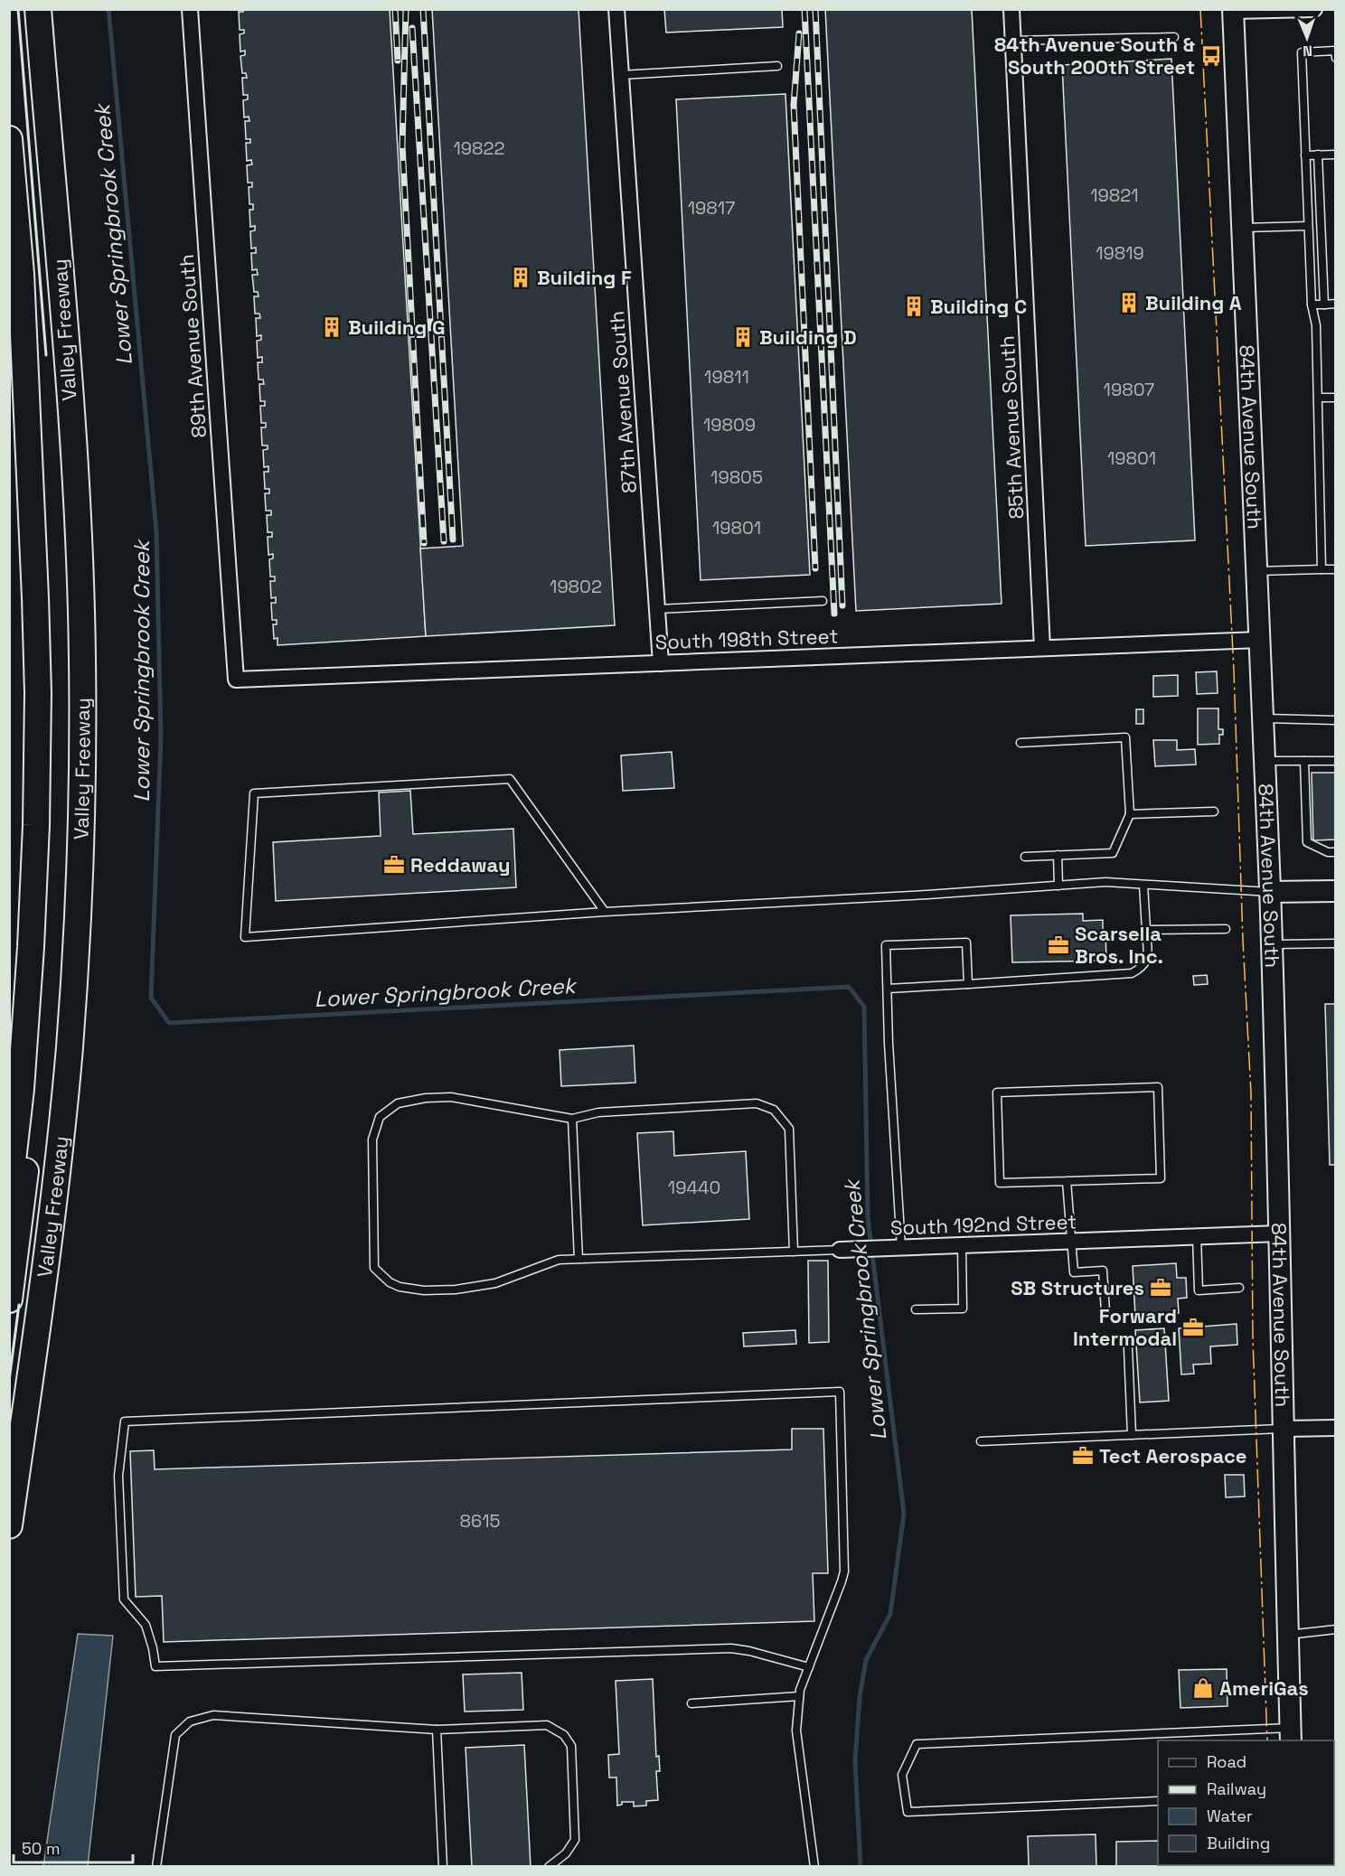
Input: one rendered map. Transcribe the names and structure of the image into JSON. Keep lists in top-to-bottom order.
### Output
{
  "streets": {
    "highway": ["Valley Freeway"],
    "main road": ["84th Avenue South"],
    "street": [
      "89th Avenue South",
      "87th Avenue South",
      "85th Avenue South",
      "South 198th Street",
      "South 192nd Street"
    ]
  },
  "crossings": [
    ["89th Avenue South", "South 198th Street"],
    ["87th Avenue South", "South 198th Street"],
    ["85th Avenue South", "South 198th Street"],
    ["84th Avenue South", "South 198th Street"],
    ["84th Avenue South", "South 192nd Street"]
  ],
  "water": ["Lower Springbrook Creek"],
  "places": {
    "bus stop": ["84th Avenue South & South 200th Street"],
    "building": [
      "Building F",
      "Building A",
      "Building C",
      "Building G",
      "Building D"
    ],
    "office": [
      "Reddaway",
      "Scarsella Bros. Inc.",
      "SB Structures",
      "Forward Intermodal",
      "Tect Aerospace"
    ],
    "shop": ["AmeriGas"]
  },
  "house_numbers": [
    "19822",
    "19821",
    "19817",
    "19819",
    "19811",
    "19807",
    "19809",
    "19801",
    "19805",
    "19801",
    "19802",
    "19440",
    "8615"
  ],
  "legend": [
    "Road",
    "Railway",
    "Water",
    "Building"
  ],
  "scale_bar": "50 m",
  "north": "bottom"
}
